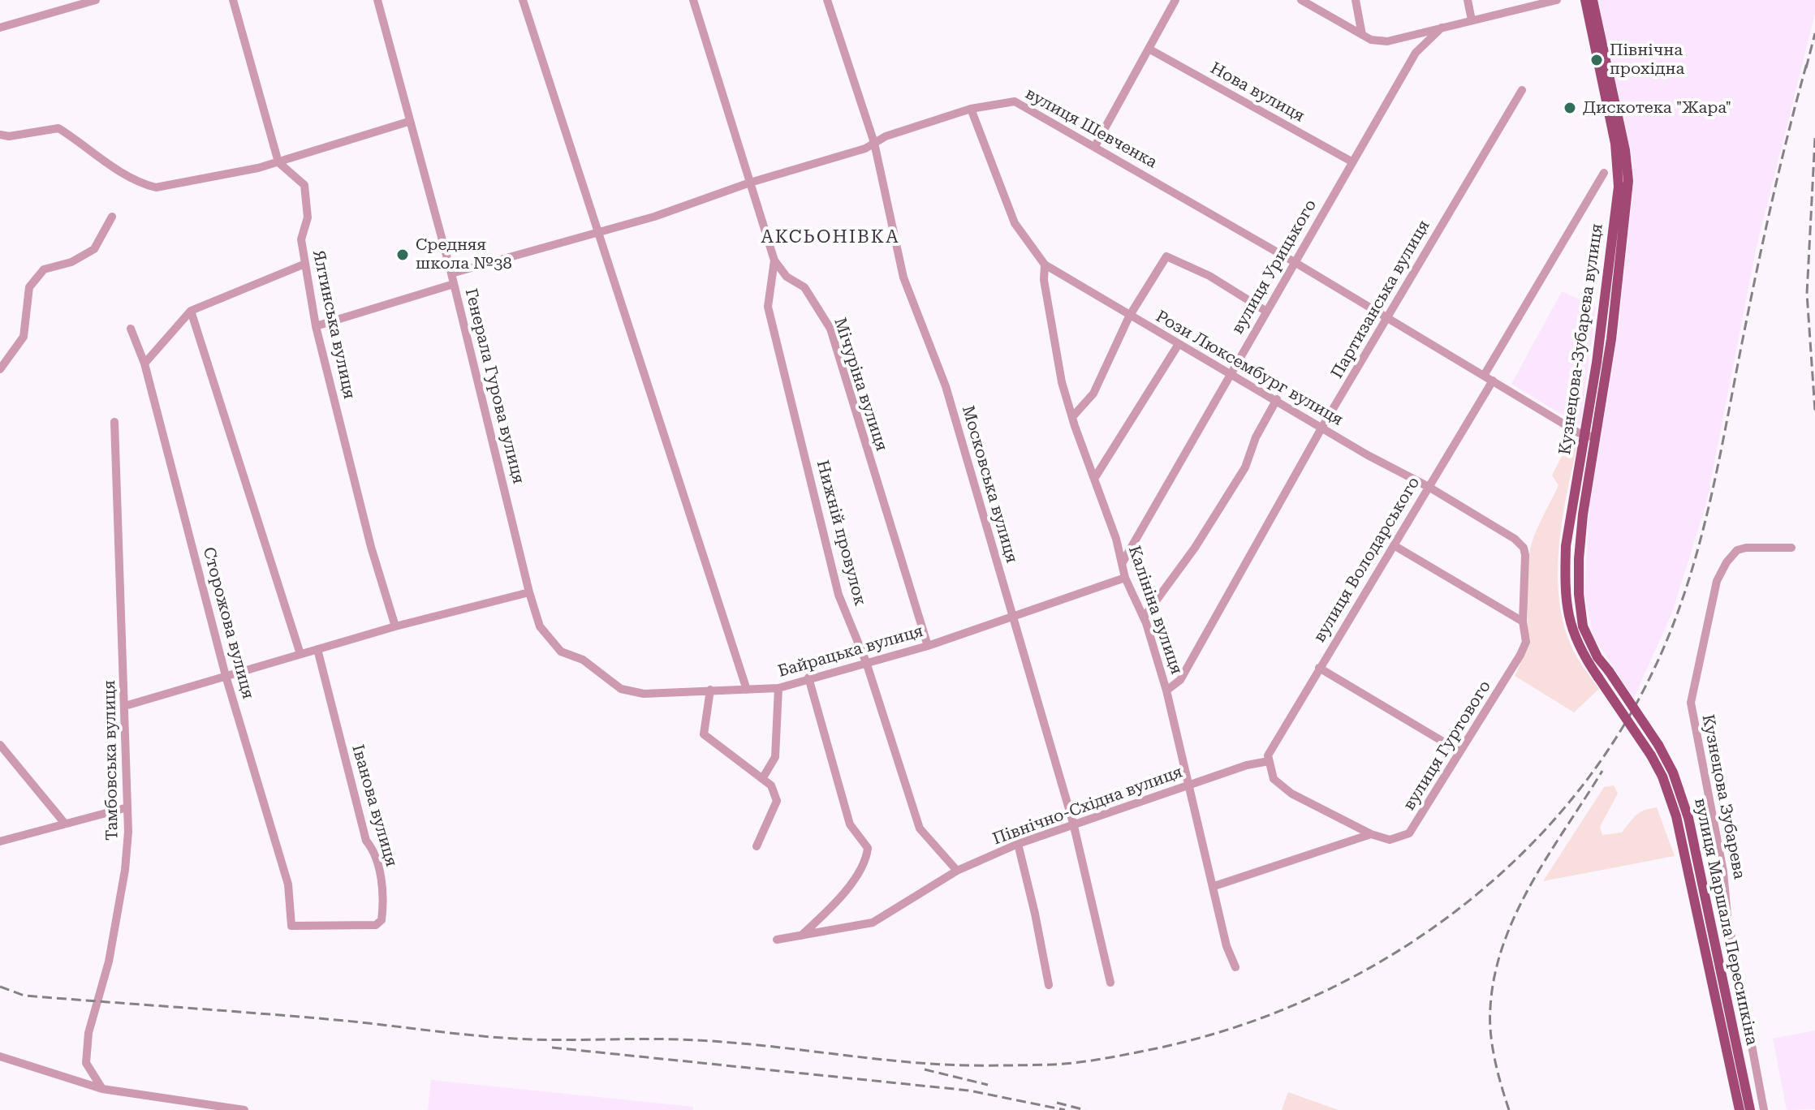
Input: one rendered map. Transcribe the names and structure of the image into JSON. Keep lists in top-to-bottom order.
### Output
{
  "streets": {
    "main road": ["Кузнецова-Зубарєва вулиця", "вулиця Маршала Пересипкіна"],
    "street": [
      "Нова вулиця",
      "вулиця Шевченка",
      "вулиця Урицького",
      "Партизанська вулиця",
      "Ялтинська вулиця",
      "Рози Люксембург вулиця",
      "Мічуріна вулиця",
      "Генерала Гурова вулиця",
      "Московська вулиця",
      "Нижній провулок",
      "вулиця Володарського",
      "Калініна вулиця",
      "Сторожова вулиця",
      "Байрацька вулиця",
      "вулиця Гуртового",
      "Тамбовська вулиця",
      "Кузнецова Зубарева",
      "Іванова вулиця",
      "Північно-Східна вулиця"
    ]
  },
  "crossings": [
    ["Нова вулиця", "вулиця Урицького"],
    ["вулиця Шевченка", "вулиця Урицького"],
    ["вулиця Шевченка", "Партизанська вулиця"],
    ["вулиця Шевченка", "Кузнецова-Зубарєва вулиця"],
    ["вулиця Шевченка", "Рози Люксембург вулиця"],
    ["вулиця Шевченка", "Мічуріна вулиця"],
    ["вулиця Шевченка", "Генерала Гурова вулиця"],
    ["вулиця Шевченка", "Московська вулиця"],
    ["вулиця Шевченка", "вулиця Володарського"],
    ["вулиця Урицького", "Рози Люксембург вулиця"],
    ["вулиця Урицького", "Калініна вулиця"],
    ["Партизанська вулиця", "Рози Люксембург вулиця"],
    ["Партизанська вулиця", "Калініна вулиця"],
    ["Кузнецова-Зубарєва вулиця", "вулиця Маршала Пересипкіна"],
    ["Рози Люксембург вулиця", "вулиця Володарського"],
    ["Рози Люксембург вулиця", "Калініна вулиця"],
    ["Рози Люксембург вулиця", "вулиця Гуртового"],
    ["Мічуріна вулиця", "Нижній провулок"],
    ["Мічуріна вулиця", "Байрацька вулиця"],
    ["Генерала Гурова вулиця", "Байрацька вулиця"],
    ["Московська вулиця", "Байрацька вулиця"],
    ["Московська вулиця", "Північно-Східна вулиця"],
    ["Нижній провулок", "Байрацька вулиця"],
    ["Нижній провулок", "Північно-Східна вулиця"],
    ["вулиця Володарського", "Північно-Східна вулиця"],
    ["Калініна вулиця", "Байрацька вулиця"],
    ["Калініна вулиця", "вулиця Гуртового"],
    ["Калініна вулиця", "Північно-Східна вулиця"],
    ["Сторожова вулиця", "Іванова вулиця"]
  ],
  "districts": ["АКСЬОНІВКА"],
  "places": ["Північна прохідна", "Дискотека \"Жара\"", "Средняя школа №38"]
}
